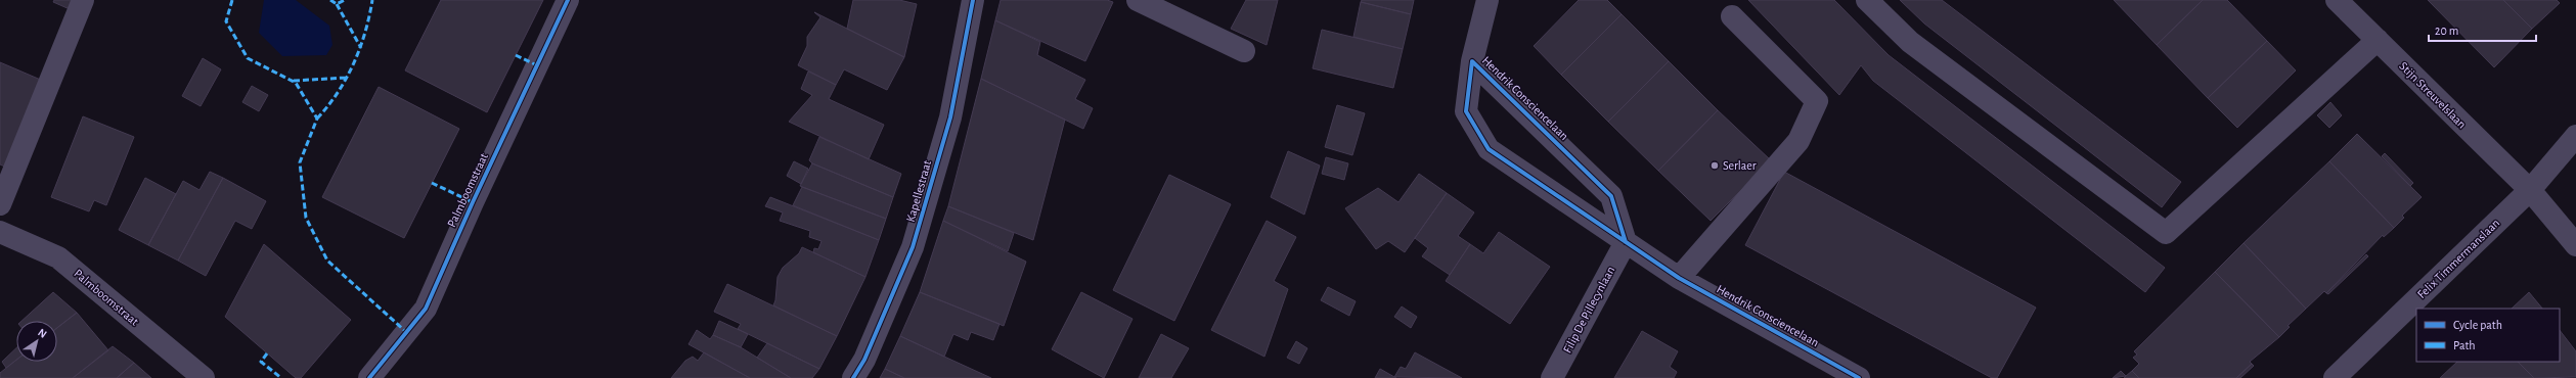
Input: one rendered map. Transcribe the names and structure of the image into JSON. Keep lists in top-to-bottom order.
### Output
{
  "streets": {
    "street": [
      "Stijn Streuvelslaan",
      "Hendrik Consciencelaan",
      "Palmboomstraat",
      "Kapellestraat",
      "Felix Timmermanslaan",
      "Filip De Pillecynlaan"
    ]
  },
  "crossings": [
    ["Stijn Streuvelslaan", "Felix Timmermanslaan"],
    ["Hendrik Consciencelaan", "Filip De Pillecynlaan"]
  ],
  "places": ["Serlaer"],
  "legend": ["Cycle path", "Path"],
  "scale_bar": "20 m",
  "north": "top right"
}
